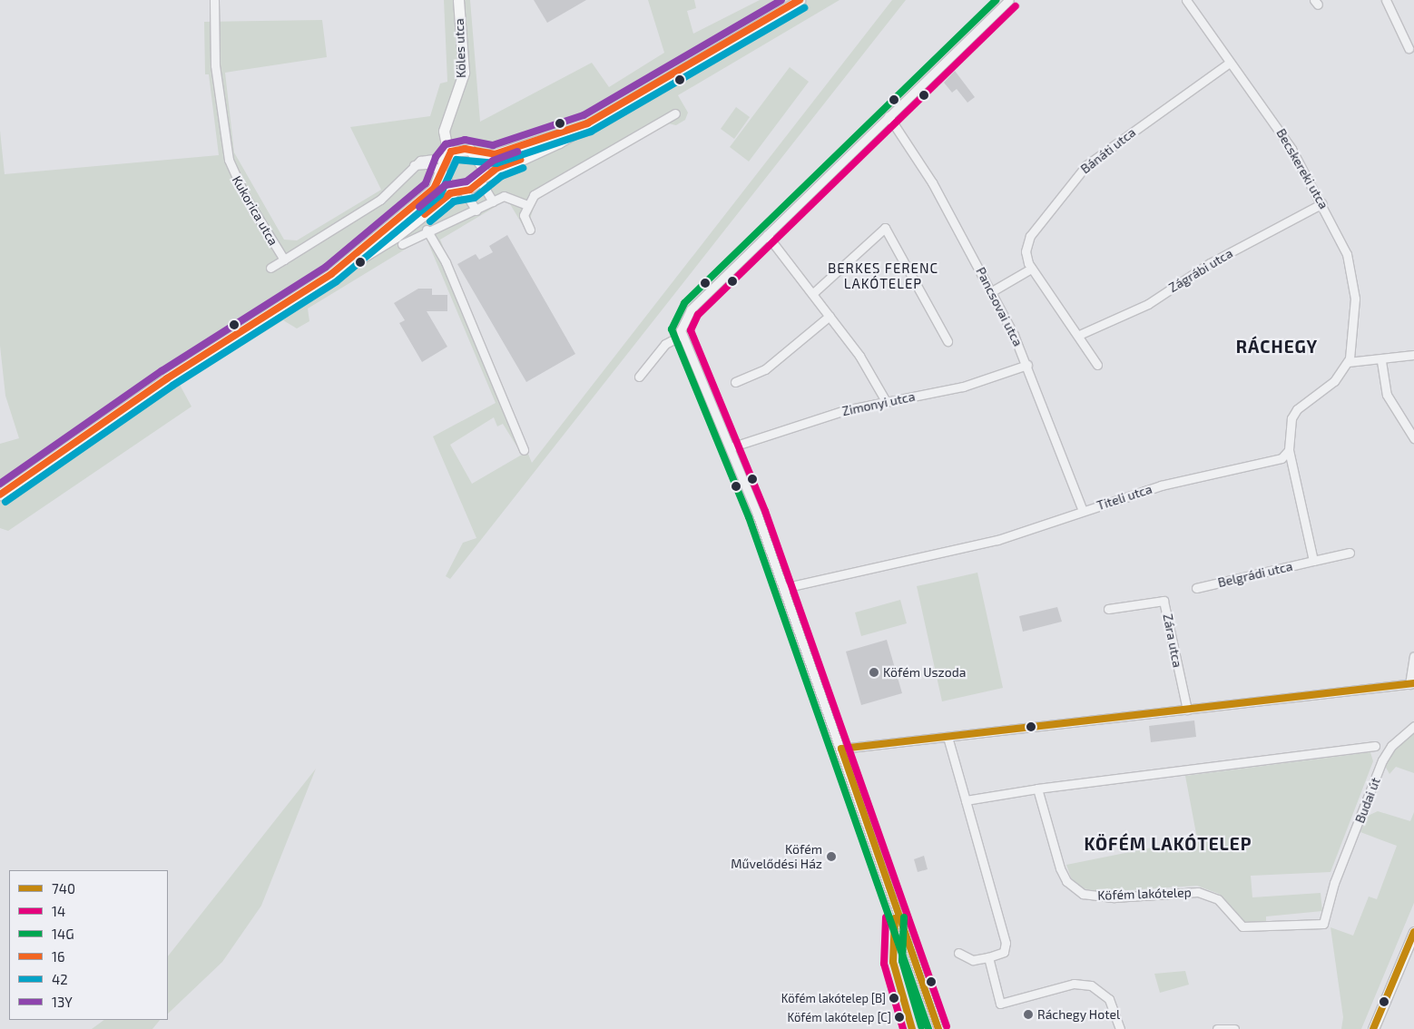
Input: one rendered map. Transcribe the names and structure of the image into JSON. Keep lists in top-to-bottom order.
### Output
{
  "streets": {
    "main road": ["Köles utca"],
    "street": [
      "Bánáti utca",
      "Becskereki utca",
      "Kukorica utca",
      "Zágrábi utca",
      "Pancsovai utca",
      "Zimonyi utca",
      "Titeli utca",
      "Belgrádi utca",
      "Zára utca",
      "Budai út",
      "Köfém lakótelep"
    ]
  },
  "crossings": [
    ["Köles utca", "Kukorica utca"],
    ["Bánáti utca", "Becskereki utca"],
    ["Bánáti utca", "Zágrábi utca"],
    ["Becskereki utca", "Zágrábi utca"],
    ["Pancsovai utca", "Zimonyi utca"],
    ["Pancsovai utca", "Titeli utca"],
    ["Budai út", "Köfém lakótelep"]
  ],
  "districts": ["BERKES FERENC LAKÓTELEP", "RÁCHEGY", "KÖFÉM LAKÓTELEP"],
  "places": [
    "Köfém Uszoda",
    "Köfém Művelődési Ház",
    "Köfém lakótelep [B]",
    "Ráchegy Hotel",
    "Köfém lakótelep [C]"
  ],
  "lines": [
    "transit line 14G",
    "transit line 16",
    "transit line 13Y",
    "transit line 14",
    "transit line 42",
    "transit line 740"
  ],
  "legend": [
    "740",
    "14",
    "14G",
    "16",
    "42",
    "13Y"
  ]
}
